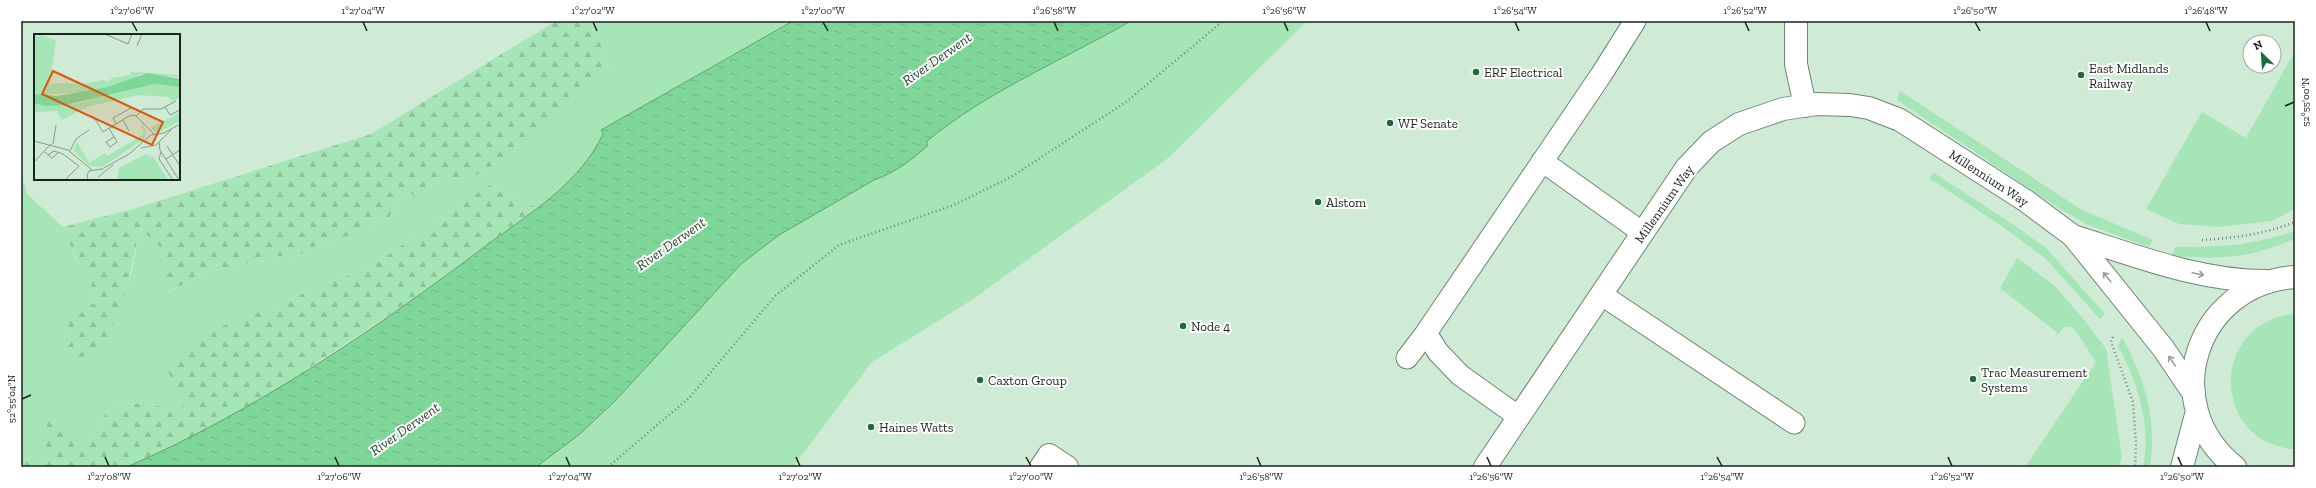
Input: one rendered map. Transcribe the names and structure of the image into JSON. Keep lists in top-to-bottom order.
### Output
{
  "streets": {
    "street": ["Millennium Way"]
  },
  "water": ["River Derwent"],
  "places": [
    "ERF Electrical",
    "East Midlands Railway",
    "WF Senate",
    "Alstom",
    "Node 4",
    "Trac Measurement Systems",
    "Caxton Group",
    "Haines Watts"
  ],
  "north": "top left",
  "coordinates": [
    "1°27'06\"W",
    "1°27'04\"W",
    "1°27'02\"W",
    "1°27'00\"W",
    "1°26'58\"W",
    "1°26'56\"W",
    "1°26'54\"W",
    "1°26'52\"W",
    "1°26'50\"W",
    "1°26'48\"W",
    "52°55'00\"N",
    "52°55'04\"N",
    "1°27'08\"W"
  ]
}
